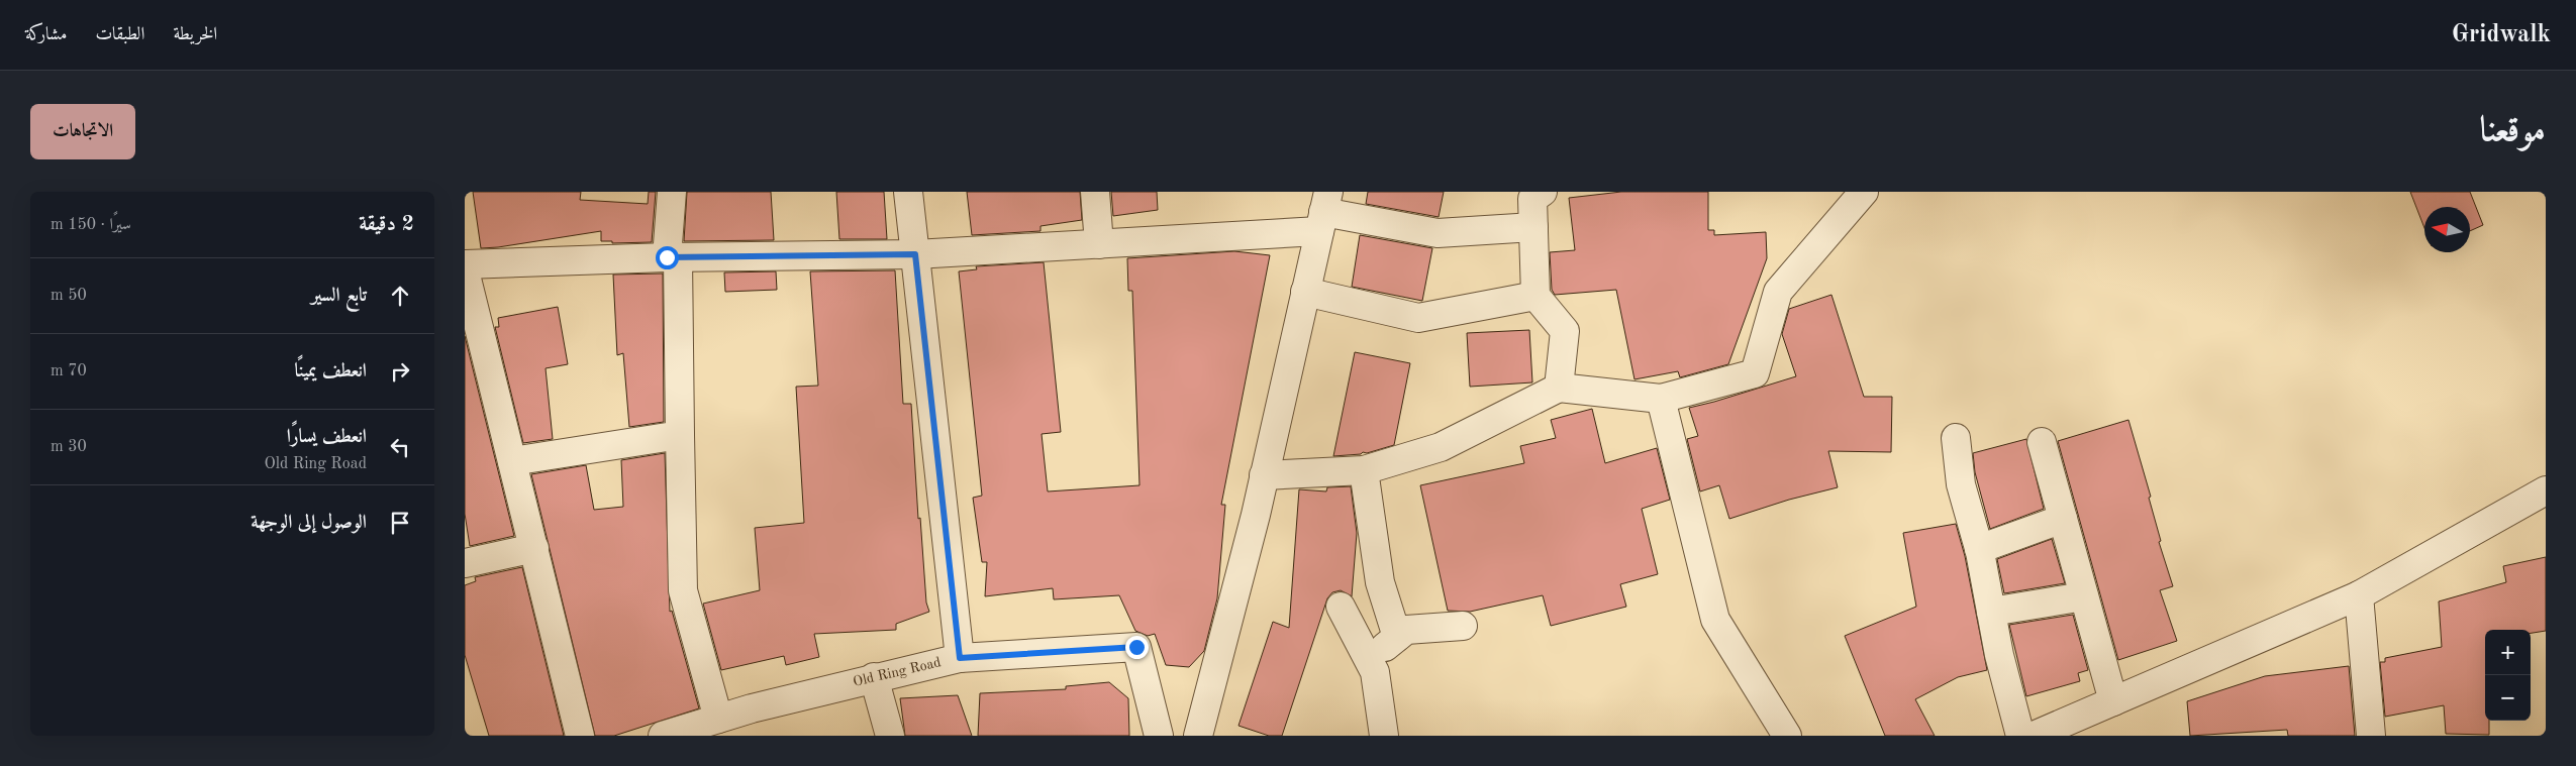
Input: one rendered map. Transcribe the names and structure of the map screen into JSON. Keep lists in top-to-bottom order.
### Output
{
  "streets": {
    "street": ["Old Ring Road"]
  },
  "north": "left",
  "page": {
    "header": "Gridwalk",
    "nav": ["الخريطة", "الطبقات", "مشاركة"],
    "title": "موقعنا",
    "buttons": "الاتجاهات",
    "heading": ["2 دقيقة", "سيرًا · 150 m"],
    "list": [
      ["تابع السير", "50 m"],
      ["انعطف يمينًا", "70 m"],
      ["انعطف يسارًا", "Old Ring Road", "30 m"],
      "الوصول إلى الوجهة"
    ],
    "map_buttons": ["+", "−"]
  }
}
